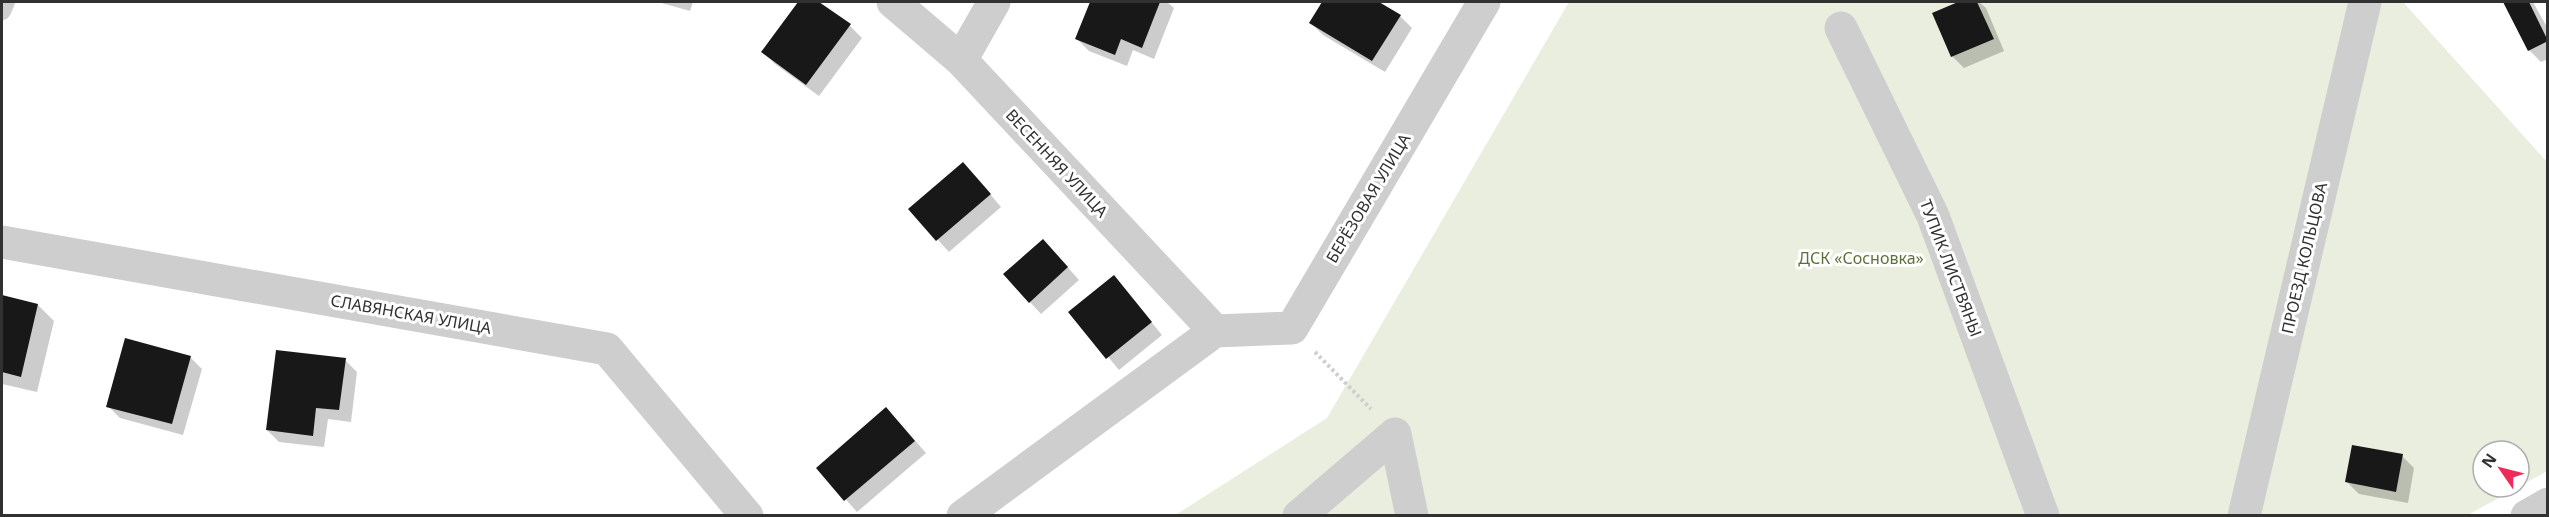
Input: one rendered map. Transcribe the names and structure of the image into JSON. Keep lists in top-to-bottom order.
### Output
{
  "streets": {
    "street": [
      "ВЕСЕННЯЯ УЛИЦА",
      "БЕРЁЗОВАЯ УЛИЦА",
      "ПРОЕЗД КОЛЬЦОВА",
      "ТУПИК ЛИСТВЯНЫ",
      "СЛАВЯНСКАЯ УЛИЦА"
    ]
  },
  "parks": ["ДСК «Сосновка»"],
  "north": "top left"
}
